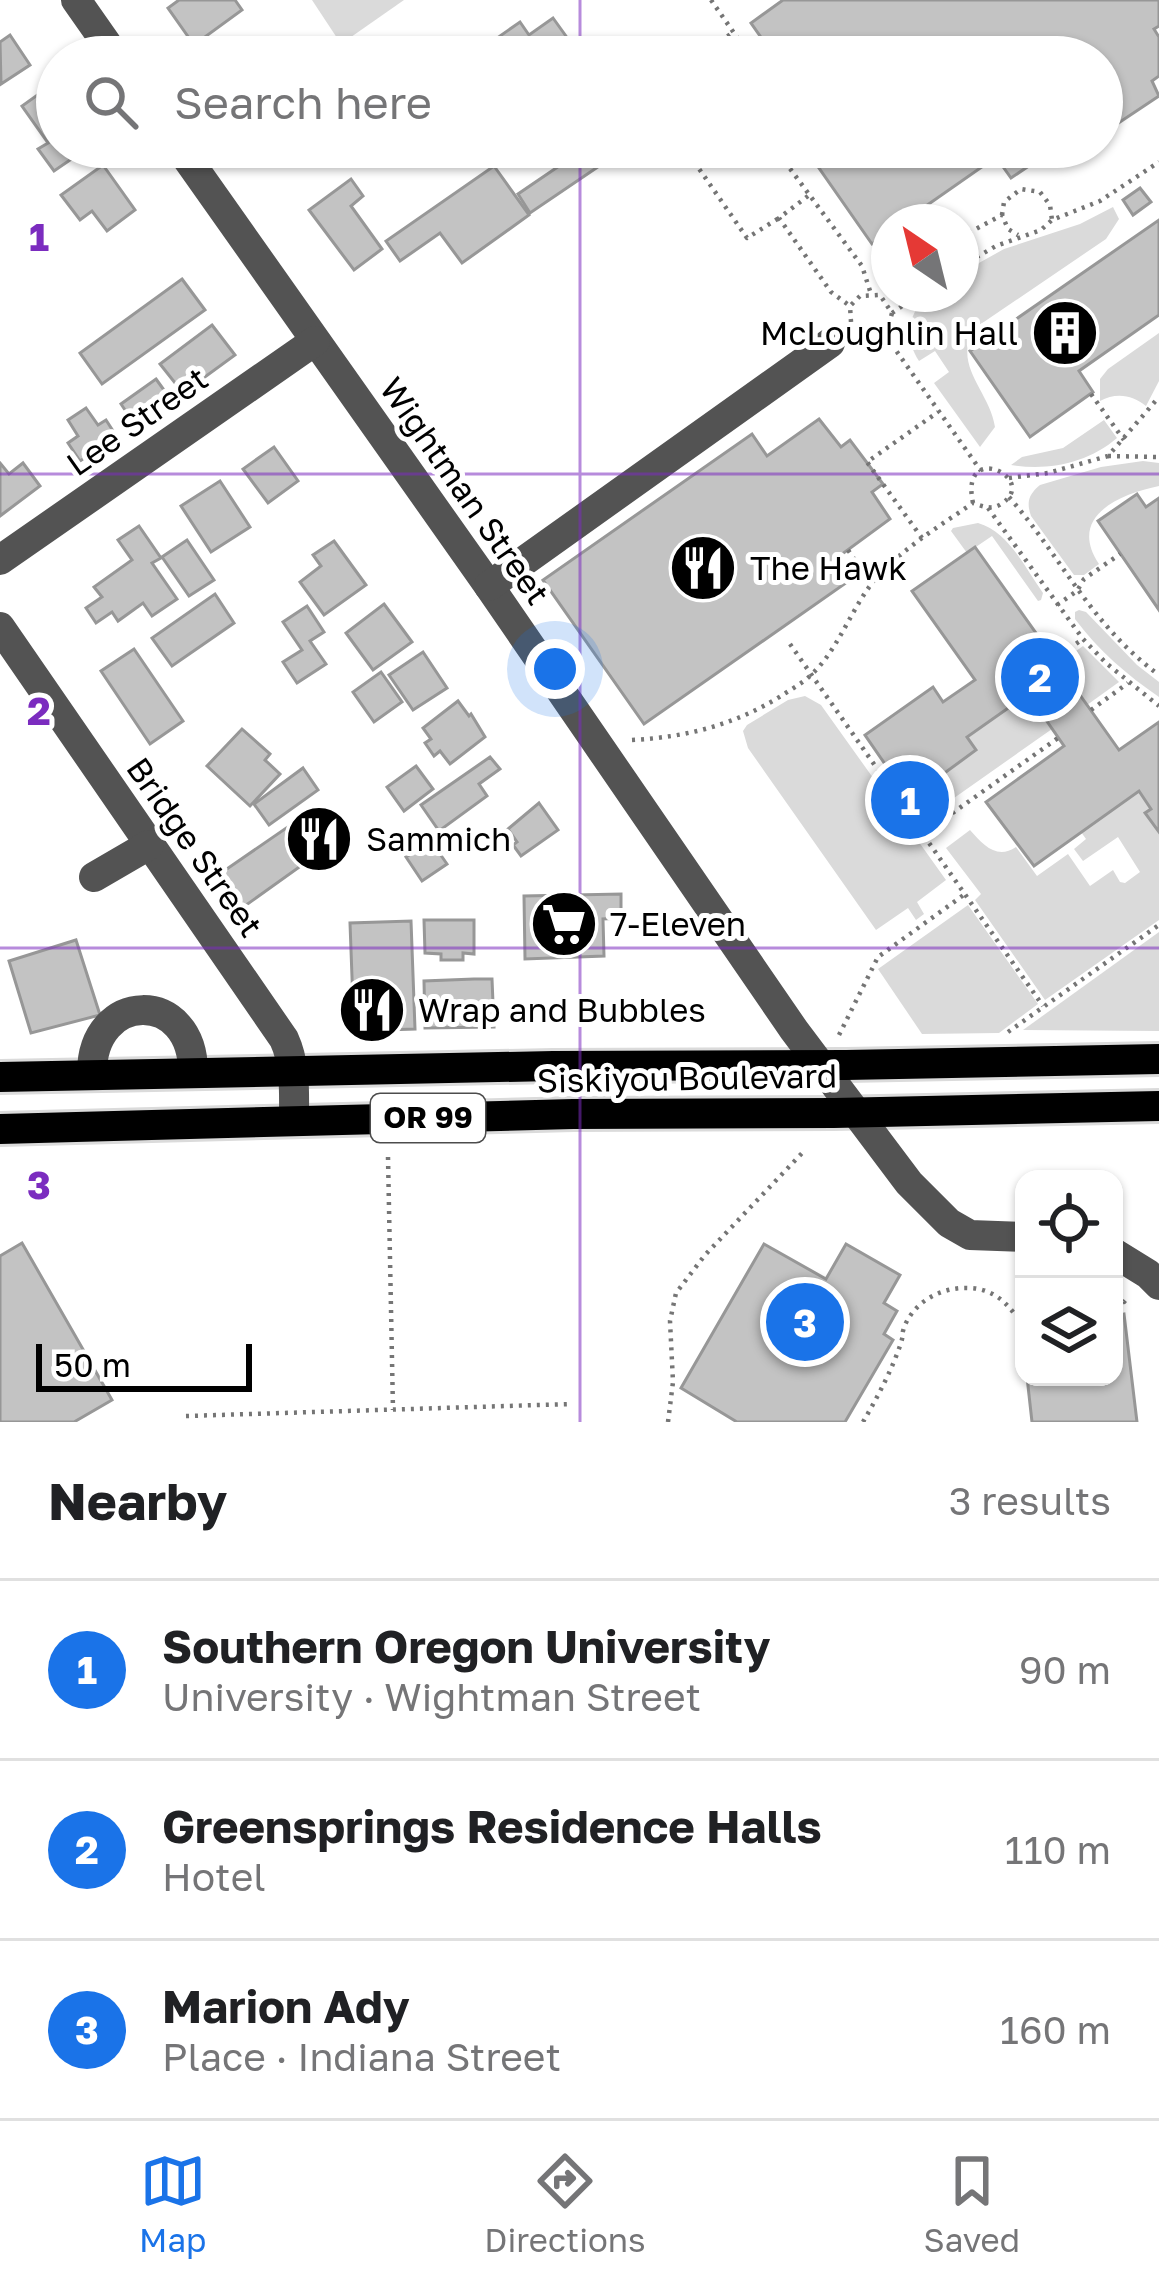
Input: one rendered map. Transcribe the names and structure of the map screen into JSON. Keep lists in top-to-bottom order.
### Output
{
  "streets": {
    "main road": ["Siskiyou Boulevard", "OR 99"],
    "street": ["Lee Street", "Wightman Street", "Bridge Street"]
  },
  "crossings": [
    ["Lee Street", "Wightman Street"],
    ["Wightman Street", "Siskiyou Boulevard"],
    ["Bridge Street", "Siskiyou Boulevard"]
  ],
  "places": {
    "building": ["McLoughlin Hall"],
    "restaurant": ["The Hawk", "Sammich", "Wrap and Bubbles"],
    "supermarket": ["7-Eleven"]
  },
  "scale_bar": "50 m",
  "north": "top left",
  "page": {
    "search": "Search here",
    "pins": ["2", "1", "3"],
    "scale": "50 m",
    "heading": ["Nearby", "3 results"],
    "list": [
      {
        "mark": "1",
        "name": "Southern Oregon University",
        "note": "University · Wightman Street",
        "value": "90 m"
      },
      {
        "mark": "2",
        "name": "Greensprings Residence Halls",
        "note": "Hotel",
        "value": "110 m"
      },
      {
        "mark": "3",
        "name": "Marion Ady",
        "note": "Place · Indiana Street",
        "value": "160 m"
      }
    ],
    "nav": ["Map", "Directions", "Saved"]
  },
  "grid": {
    "rows": ["1", "2", "3"]
  }
}
